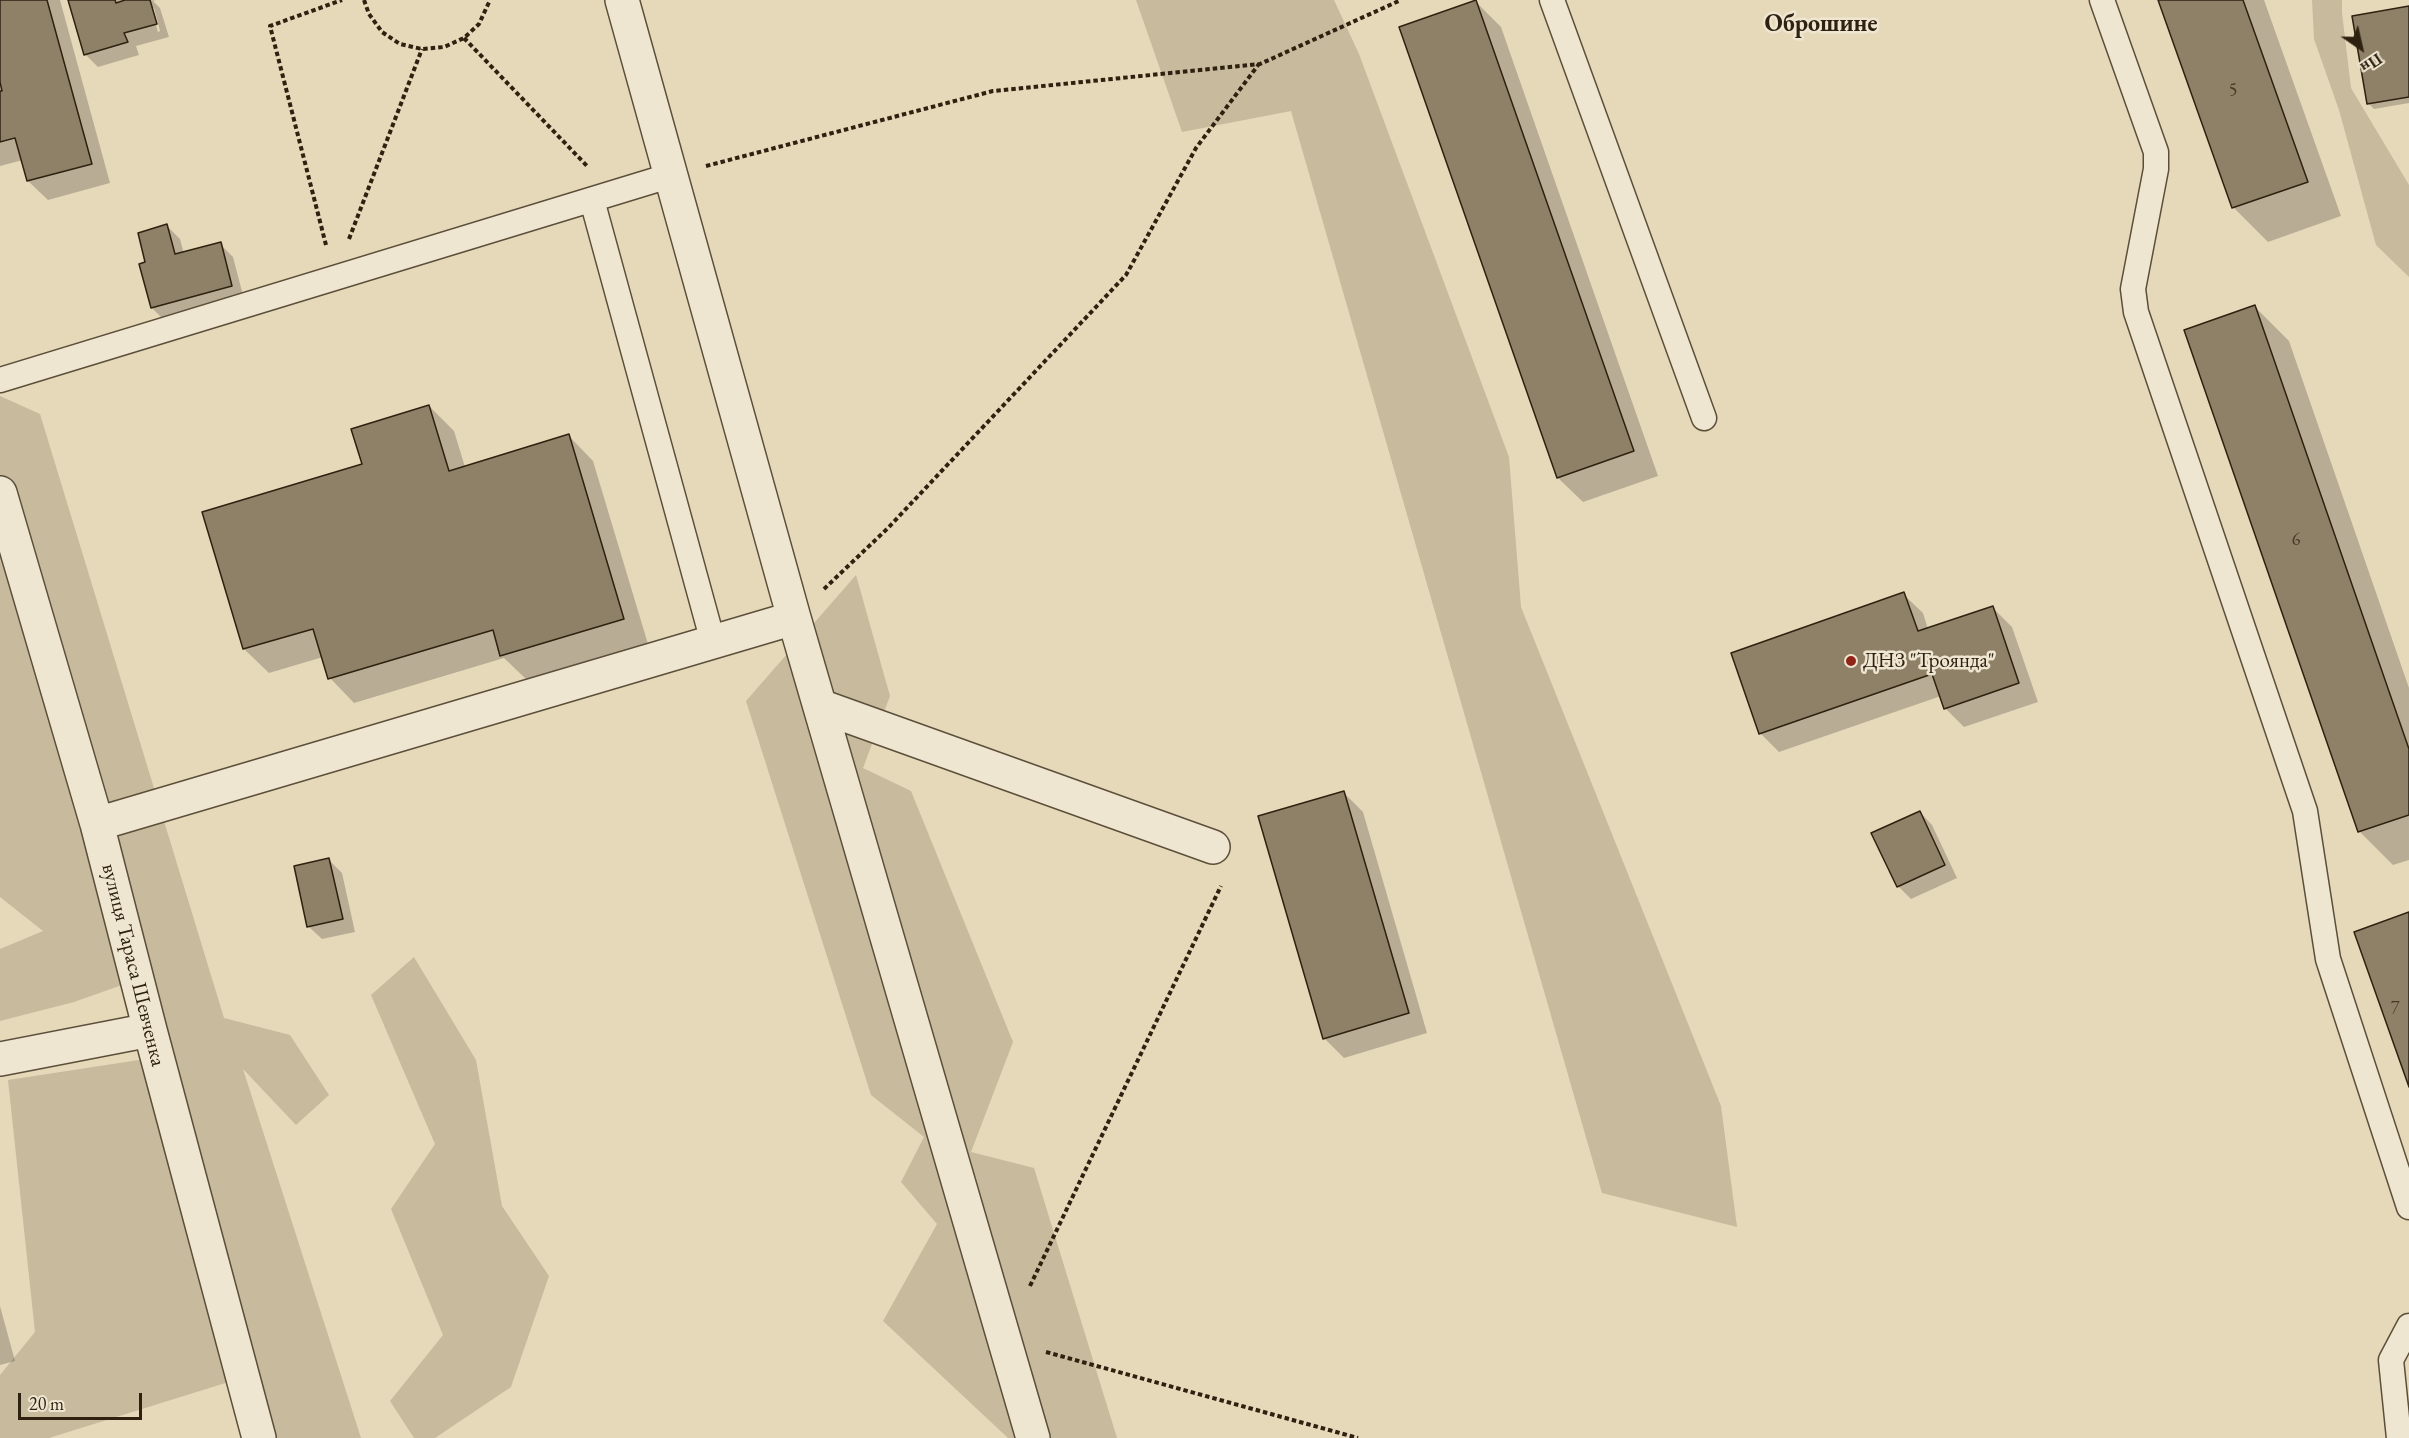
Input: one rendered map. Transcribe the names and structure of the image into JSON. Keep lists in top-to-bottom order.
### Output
{
  "streets": {
    "street": ["вулиця Тараса Шевченка"]
  },
  "districts": ["Оброшине"],
  "places": ["ДНЗ \"Троянда\""],
  "house_numbers": ["5", "6", "7"],
  "scale_bar": "20 m",
  "north": "bottom right"
}
